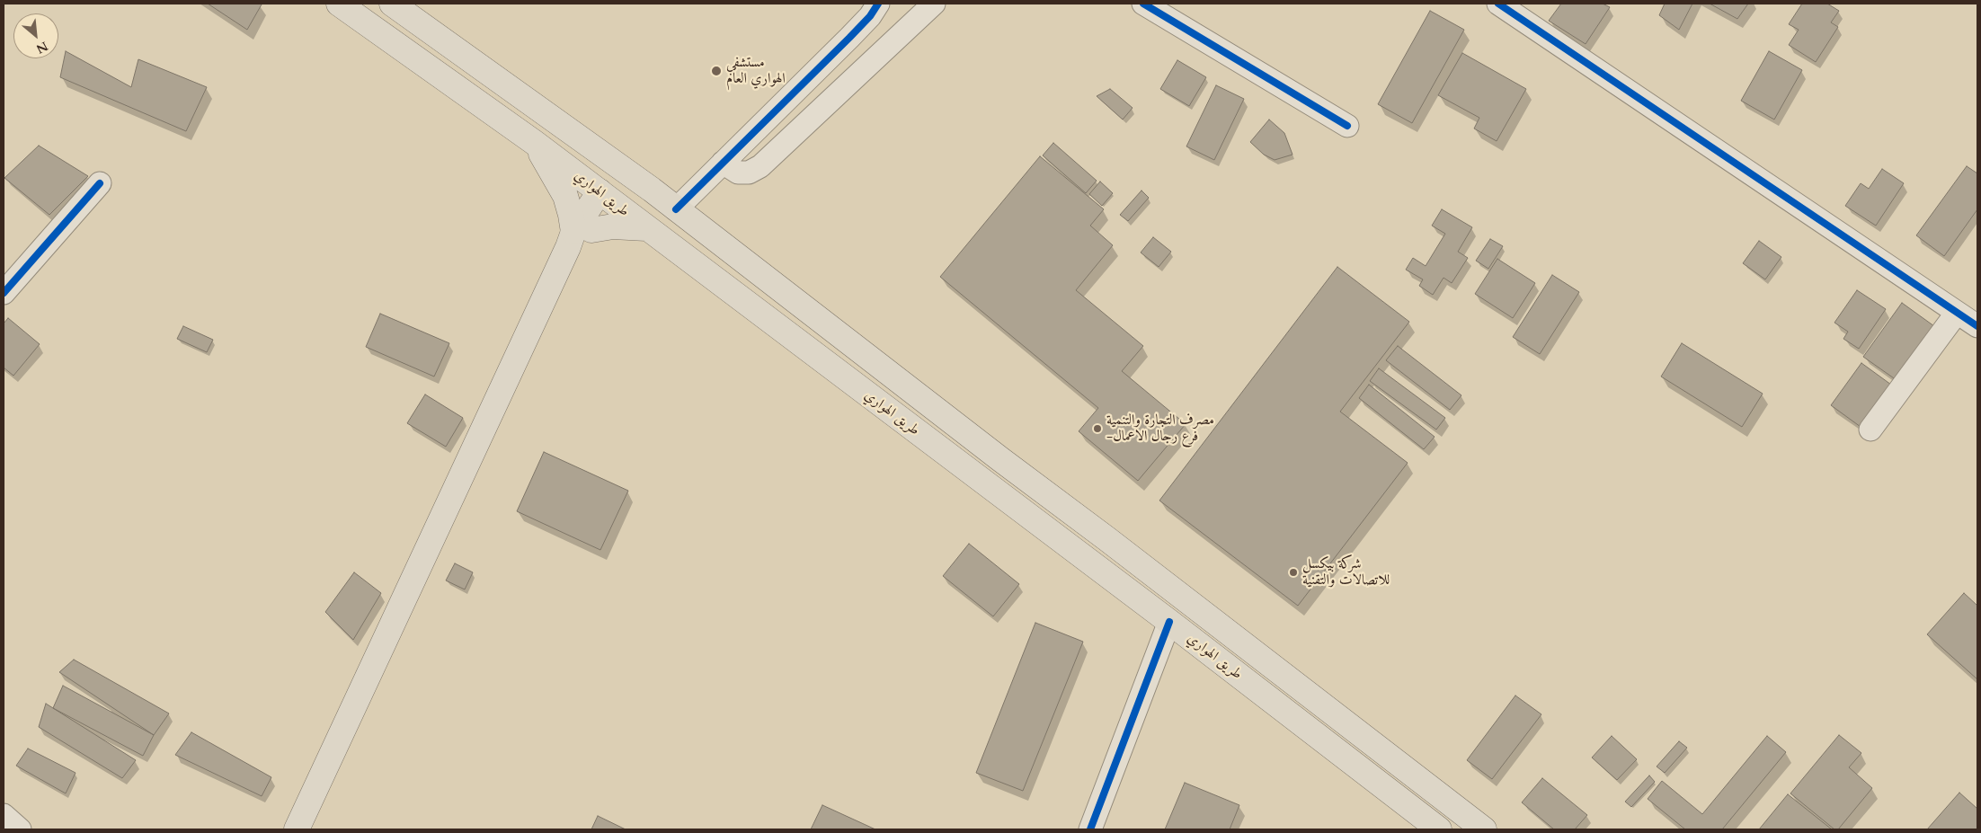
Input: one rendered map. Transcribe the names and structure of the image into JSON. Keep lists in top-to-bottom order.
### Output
{
  "streets": {
    "main road": ["طريق الهواري"]
  },
  "places": ["مستشفي الهواري العام", "مصرف التجارة والتنمية -فرع رجال الاعمال", "شركة بيكسل للاتصالات والتقنية"],
  "north": "bottom right"
}
